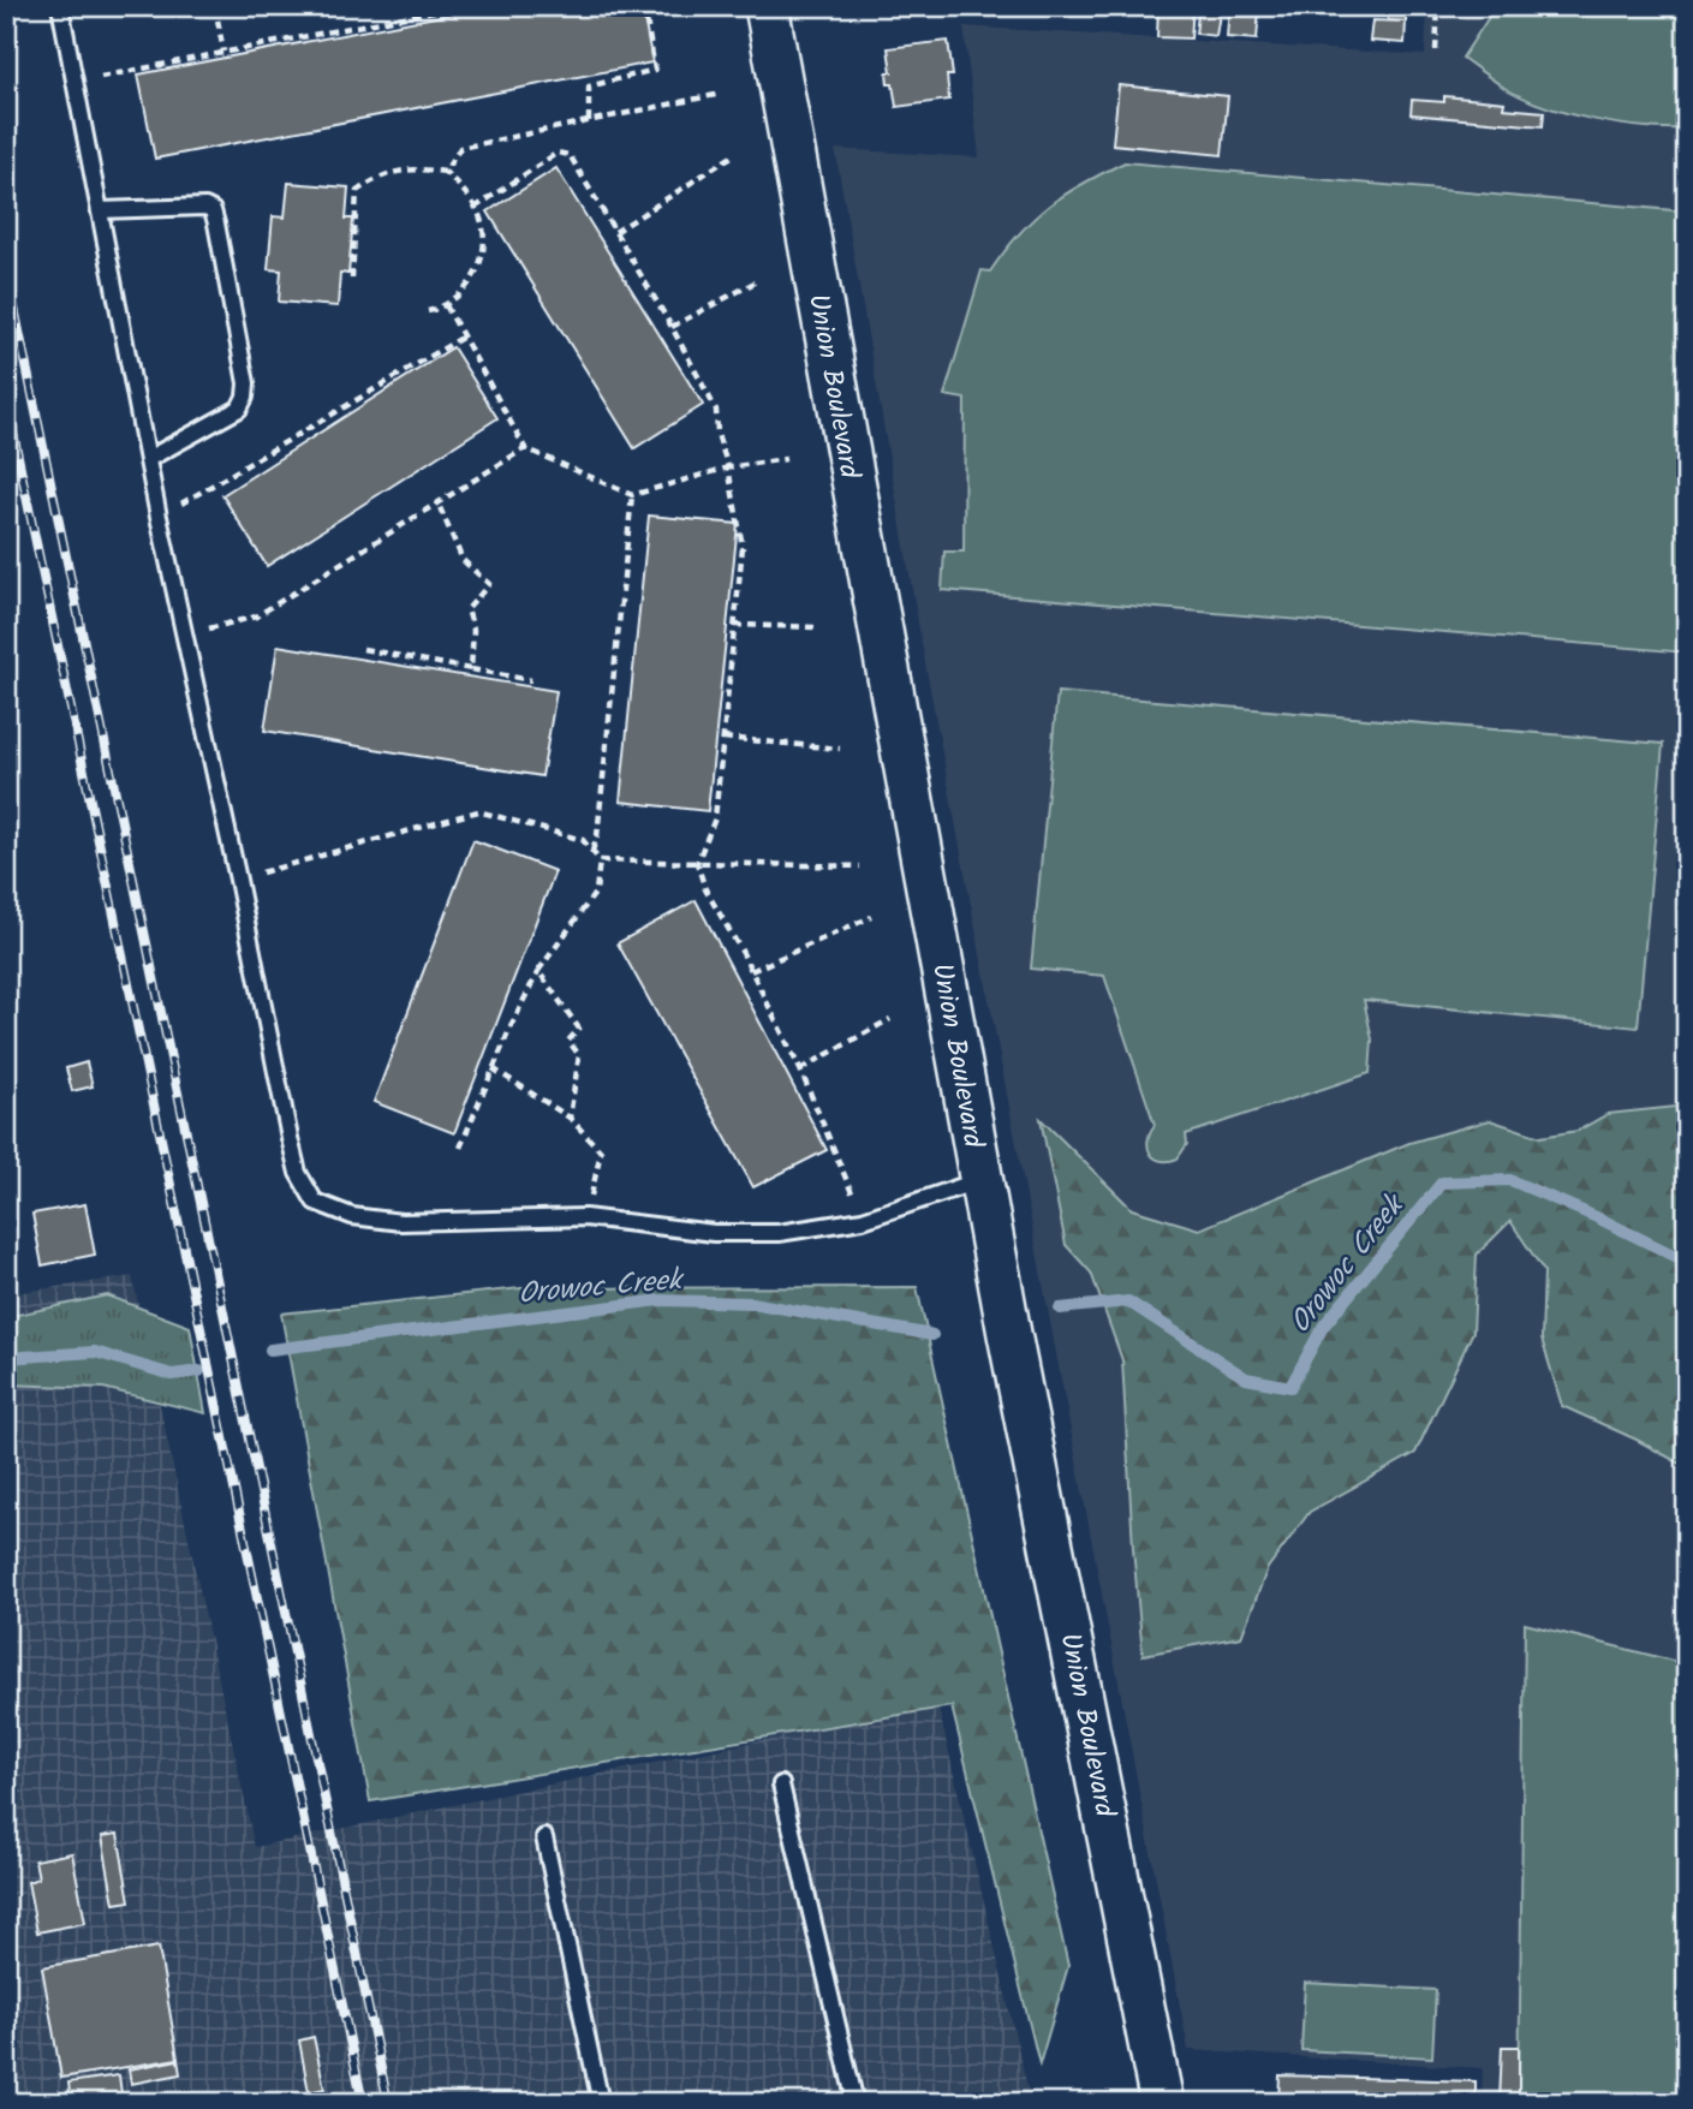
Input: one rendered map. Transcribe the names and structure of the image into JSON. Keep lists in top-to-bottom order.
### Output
{
  "streets": {
    "main road": ["Union Boulevard"]
  },
  "water": ["Orowoc Creek"]
}
